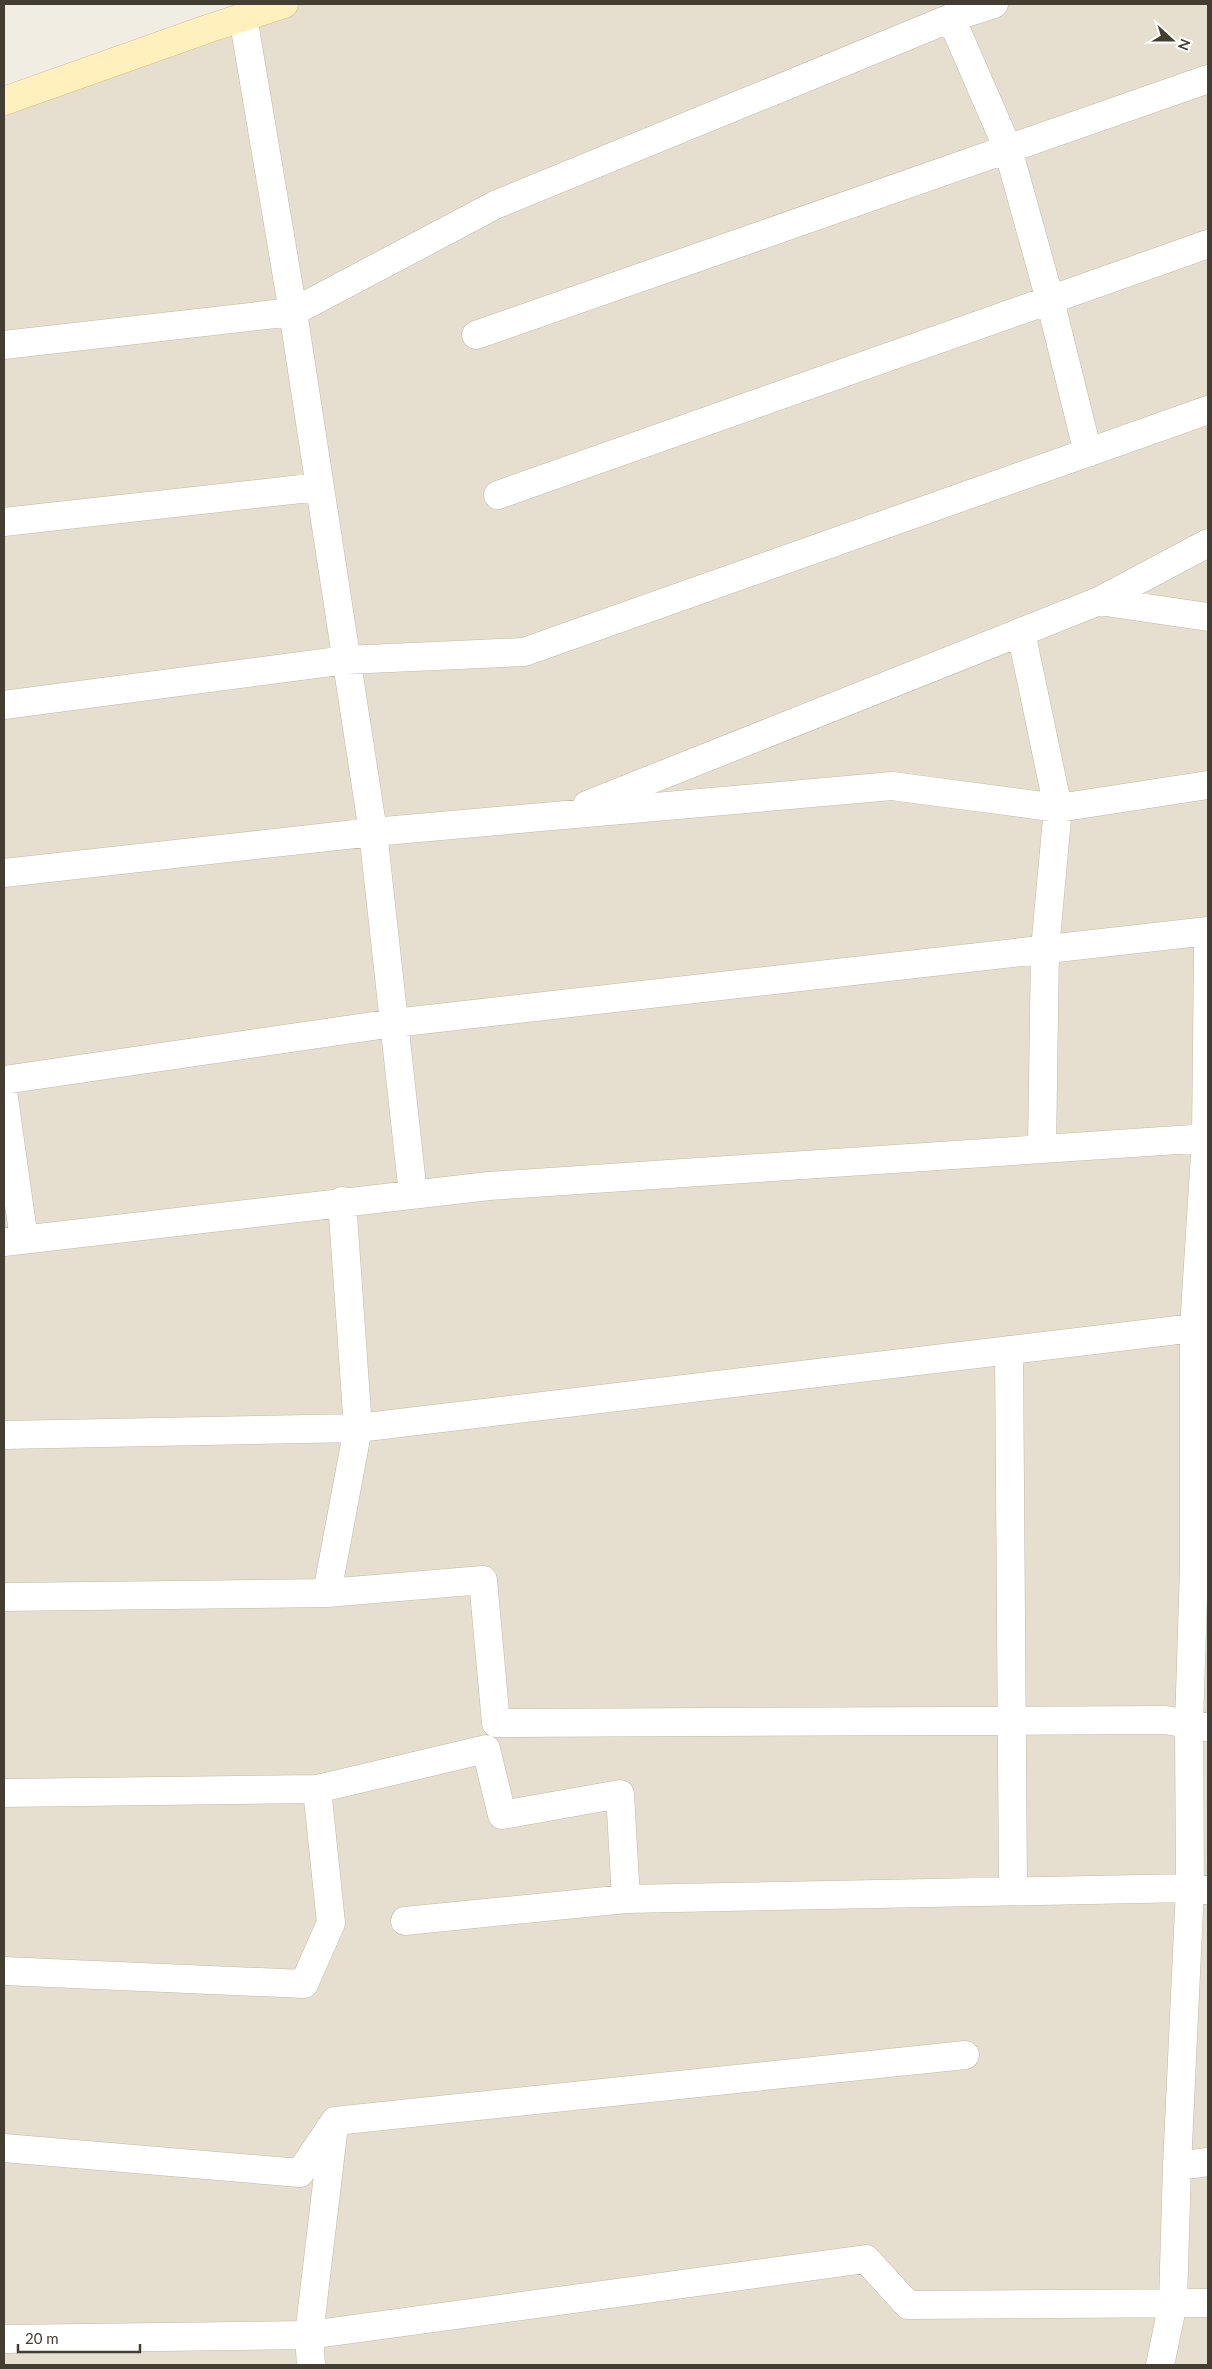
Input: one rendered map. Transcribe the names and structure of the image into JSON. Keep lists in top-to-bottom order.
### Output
{
  "scale_bar": "20 m",
  "north": "right"
}
